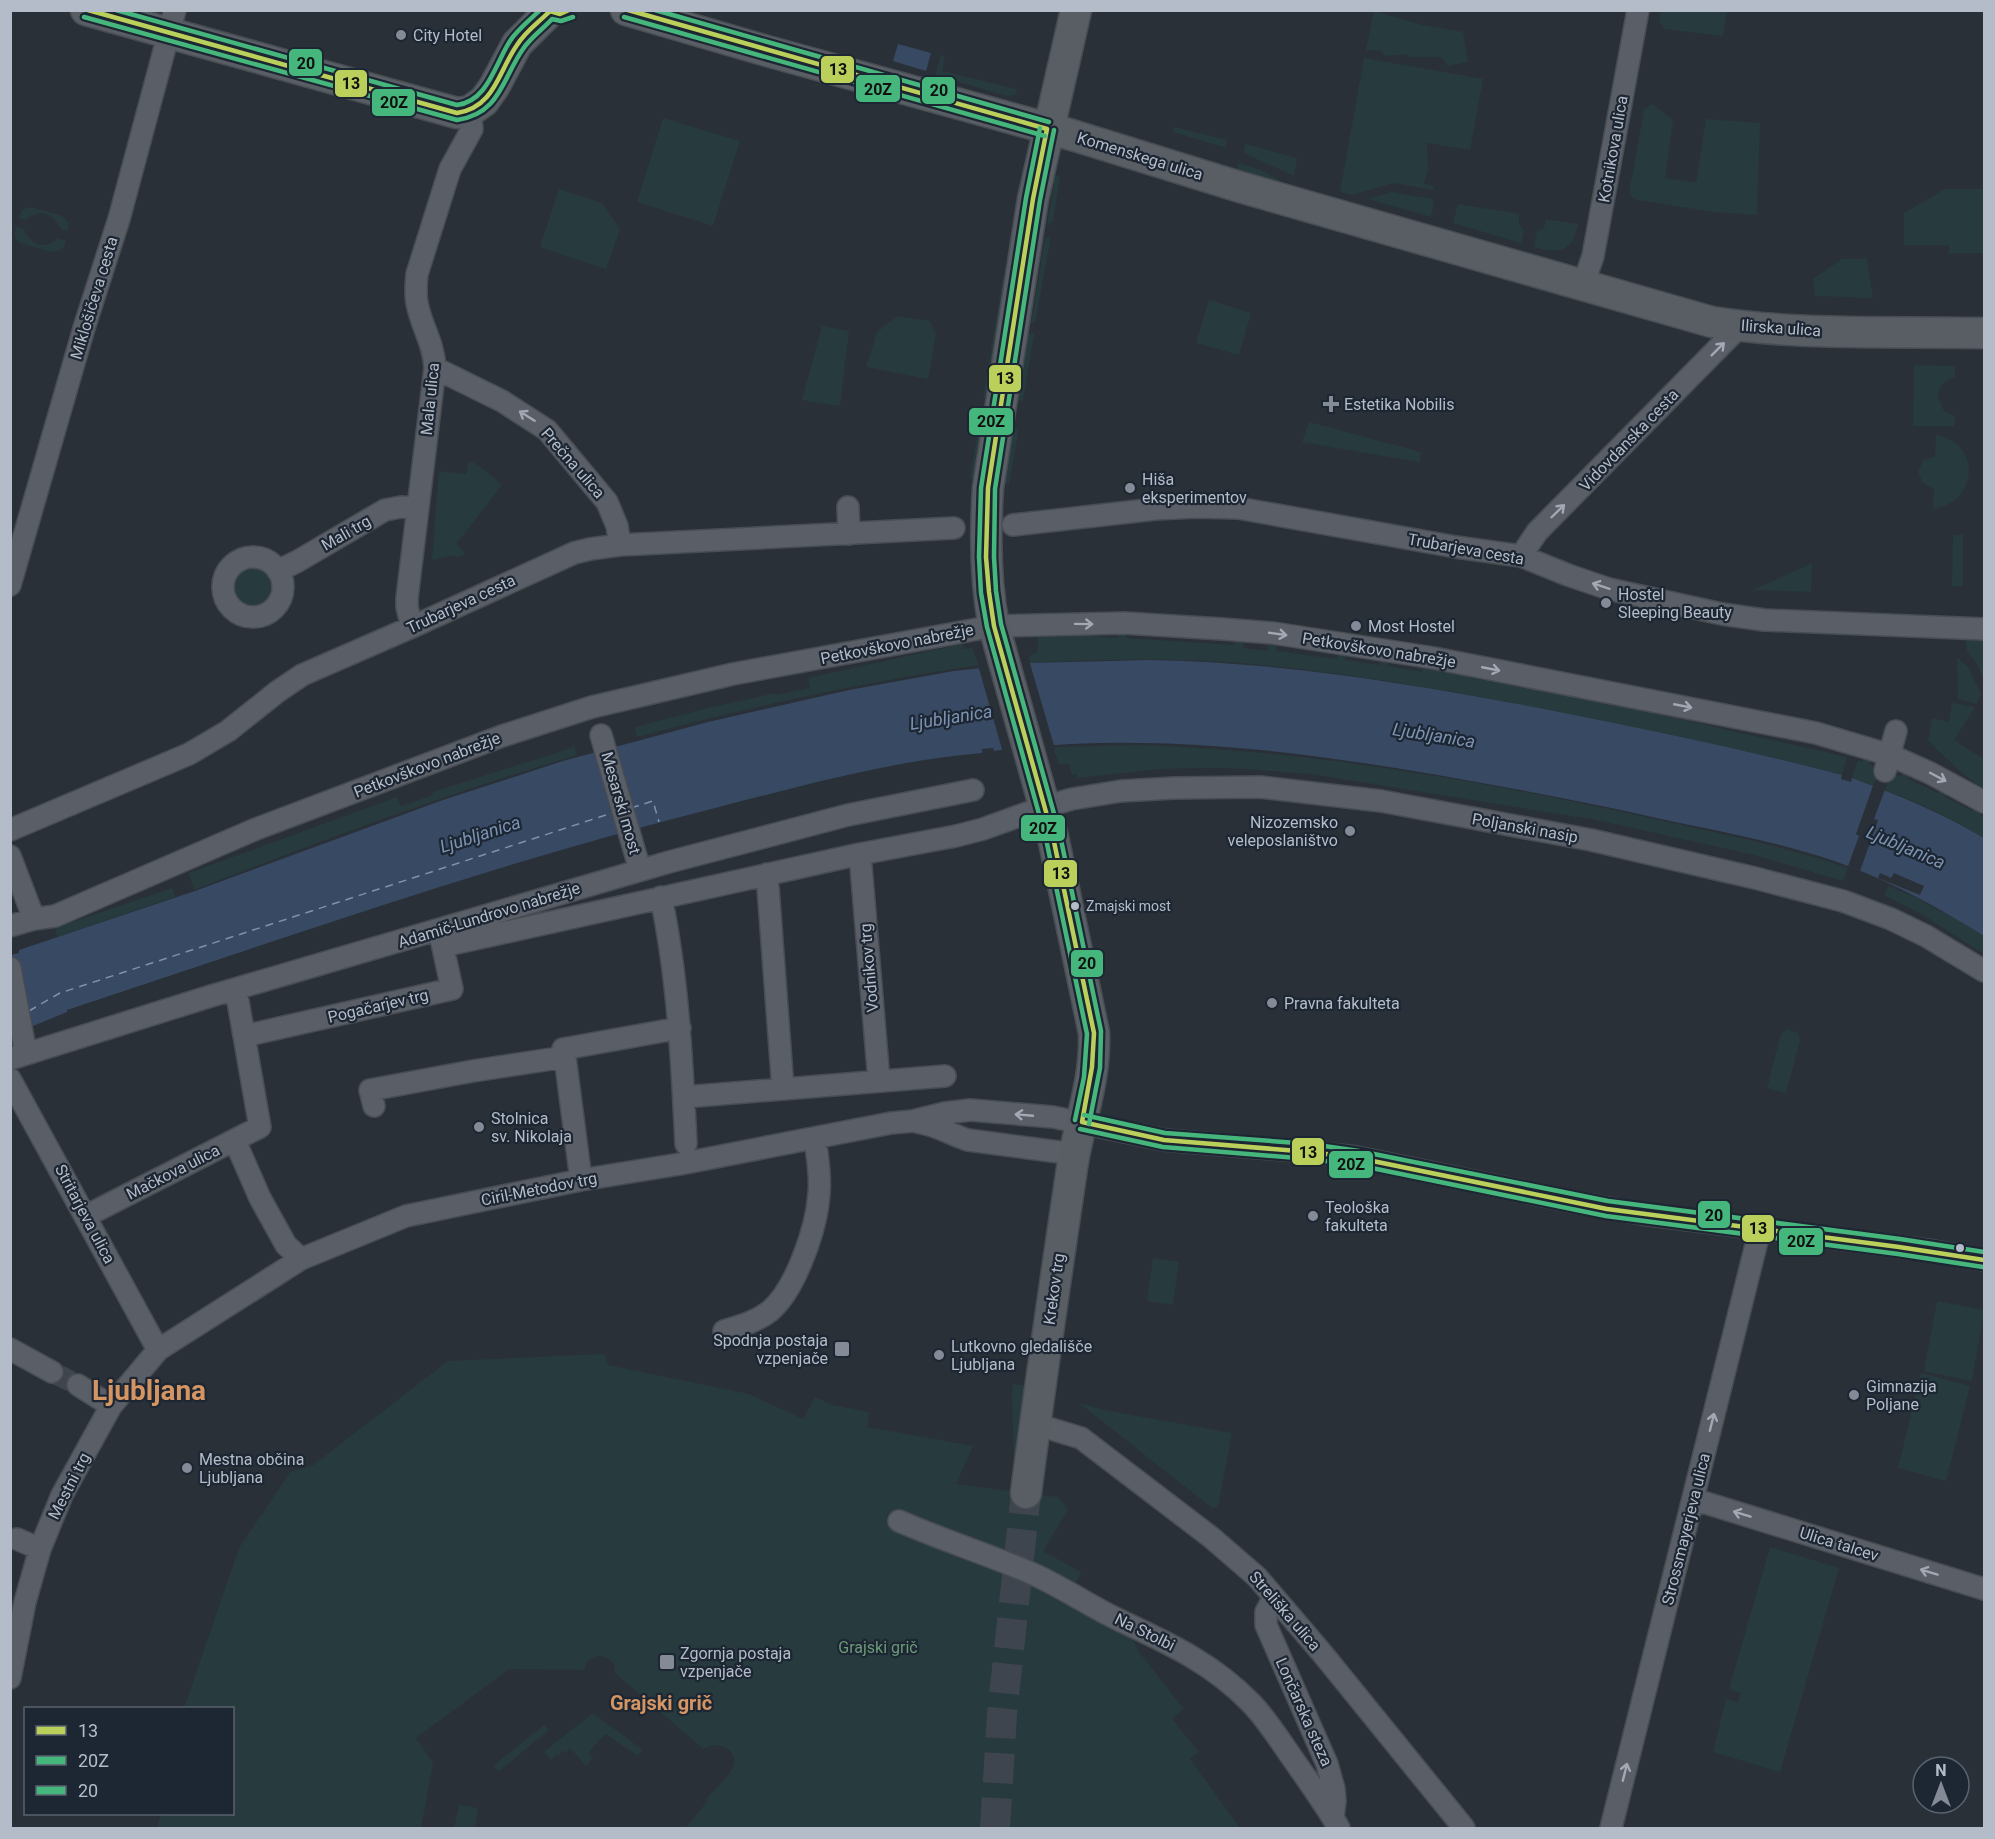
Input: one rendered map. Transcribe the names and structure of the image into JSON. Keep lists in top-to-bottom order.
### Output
{
  "streets": {
    "main road": ["Komenskega ulica", "Ilirska ulica", "Krekov trg"],
    "street": [
      "Kotnikova ulica",
      "Miklošičeva cesta",
      "Mala ulica",
      "Vidovdanska cesta",
      "Prečna ulica",
      "Mali trg",
      "Trubarjeva cesta",
      "Petkovškovo nabrežje",
      "Mesarski most",
      "Poljanski nasip",
      "Adamič-Lundrovo nabrežje",
      "Vodnikov trg",
      "Pogačarjev trg",
      "Mačkova ulica",
      "Ciril-Metodov trg",
      "Stritarjeva ulica",
      "Mestni trg",
      "Strossmayerjeva ulica",
      "Ulica talcev",
      "Streliška ulica",
      "Na Stolbi",
      "Lončarska steza"
    ]
  },
  "crossings": [
    ["Kotnikova ulica", "Komenskega ulica"],
    ["Kotnikova ulica", "Ilirska ulica"],
    ["Komenskega ulica", "Ilirska ulica"],
    ["Komenskega ulica", "Krekov trg"],
    ["Ilirska ulica", "Vidovdanska cesta"],
    ["Mala ulica", "Prečna ulica"],
    ["Mala ulica", "Mali trg"],
    ["Mala ulica", "Trubarjeva cesta"],
    ["Vidovdanska cesta", "Trubarjeva cesta"],
    ["Prečna ulica", "Trubarjeva cesta"],
    ["Petkovškovo nabrežje", "Mesarski most"],
    ["Petkovškovo nabrežje", "Krekov trg"],
    ["Mesarski most", "Adamič-Lundrovo nabrežje"],
    ["Poljanski nasip", "Adamič-Lundrovo nabrežje"],
    ["Poljanski nasip", "Krekov trg"],
    ["Adamič-Lundrovo nabrežje", "Vodnikov trg"],
    ["Adamič-Lundrovo nabrežje", "Pogačarjev trg"],
    ["Adamič-Lundrovo nabrežje", "Krekov trg"],
    ["Pogačarjev trg", "Mačkova ulica"],
    ["Mačkova ulica", "Stritarjeva ulica"],
    ["Ciril-Metodov trg", "Krekov trg"],
    ["Ciril-Metodov trg", "Mestni trg"],
    ["Ciril-Metodov trg", "Strossmayerjeva ulica"],
    ["Stritarjeva ulica", "Mestni trg"],
    ["Krekov trg", "Streliška ulica"],
    ["Strossmayerjeva ulica", "Ulica talcev"],
    ["Streliška ulica", "Lončarska steza"],
    ["Na Stolbi", "Lončarska steza"]
  ],
  "one_way": [
    "Vidovdanska cesta",
    "Prečna ulica",
    "Petkovškovo nabrežje",
    "Strossmayerjeva ulica",
    "Ulica talcev"
  ],
  "districts": ["Ljubljana", "Grajski grič"],
  "water": ["Ljubljanica"],
  "parks": ["Grajski grič"],
  "places": {
    "other": [
      "City Hotel",
      "Hiša eksperimentov",
      "Hostel Sleeping Beauty",
      "Most Hostel",
      "Nizozemsko veleposlaništvo",
      "Zmajski most",
      "Pravna fakulteta",
      "Stolnica sv. Nikolaja",
      "Teološka fakulteta",
      "Lutkovno gledališče Ljubljana",
      "Gimnazija Poljane",
      "Mestna občina Ljubljana"
    ],
    "health": ["Estetika Nobilis"],
    "transit": ["Spodnja postaja vzpenjače", "Zgornja postaja vzpenjače"]
  },
  "lines": ["transit line 13", "transit line 20", "transit line 20Z"],
  "legend": ["13", "20Z", "20"],
  "north": "top"
}
